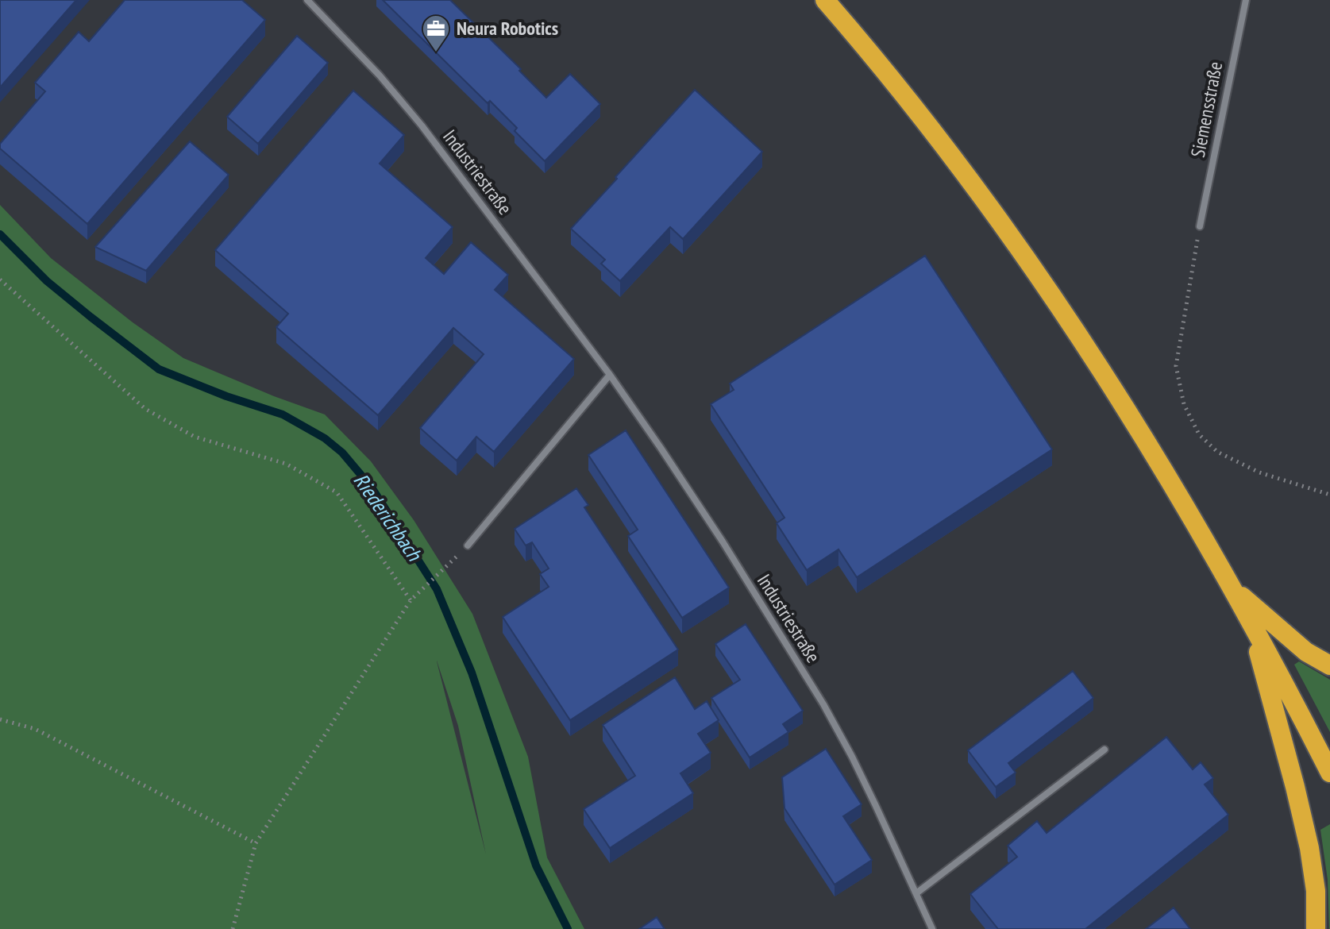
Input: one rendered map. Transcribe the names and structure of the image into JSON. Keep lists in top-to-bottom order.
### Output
{
  "streets": {
    "street": ["Siemensstraße", "Industriestraße"]
  },
  "water": ["Riederichbach"],
  "places": {
    "office": ["Neura Robotics"]
  }
}
